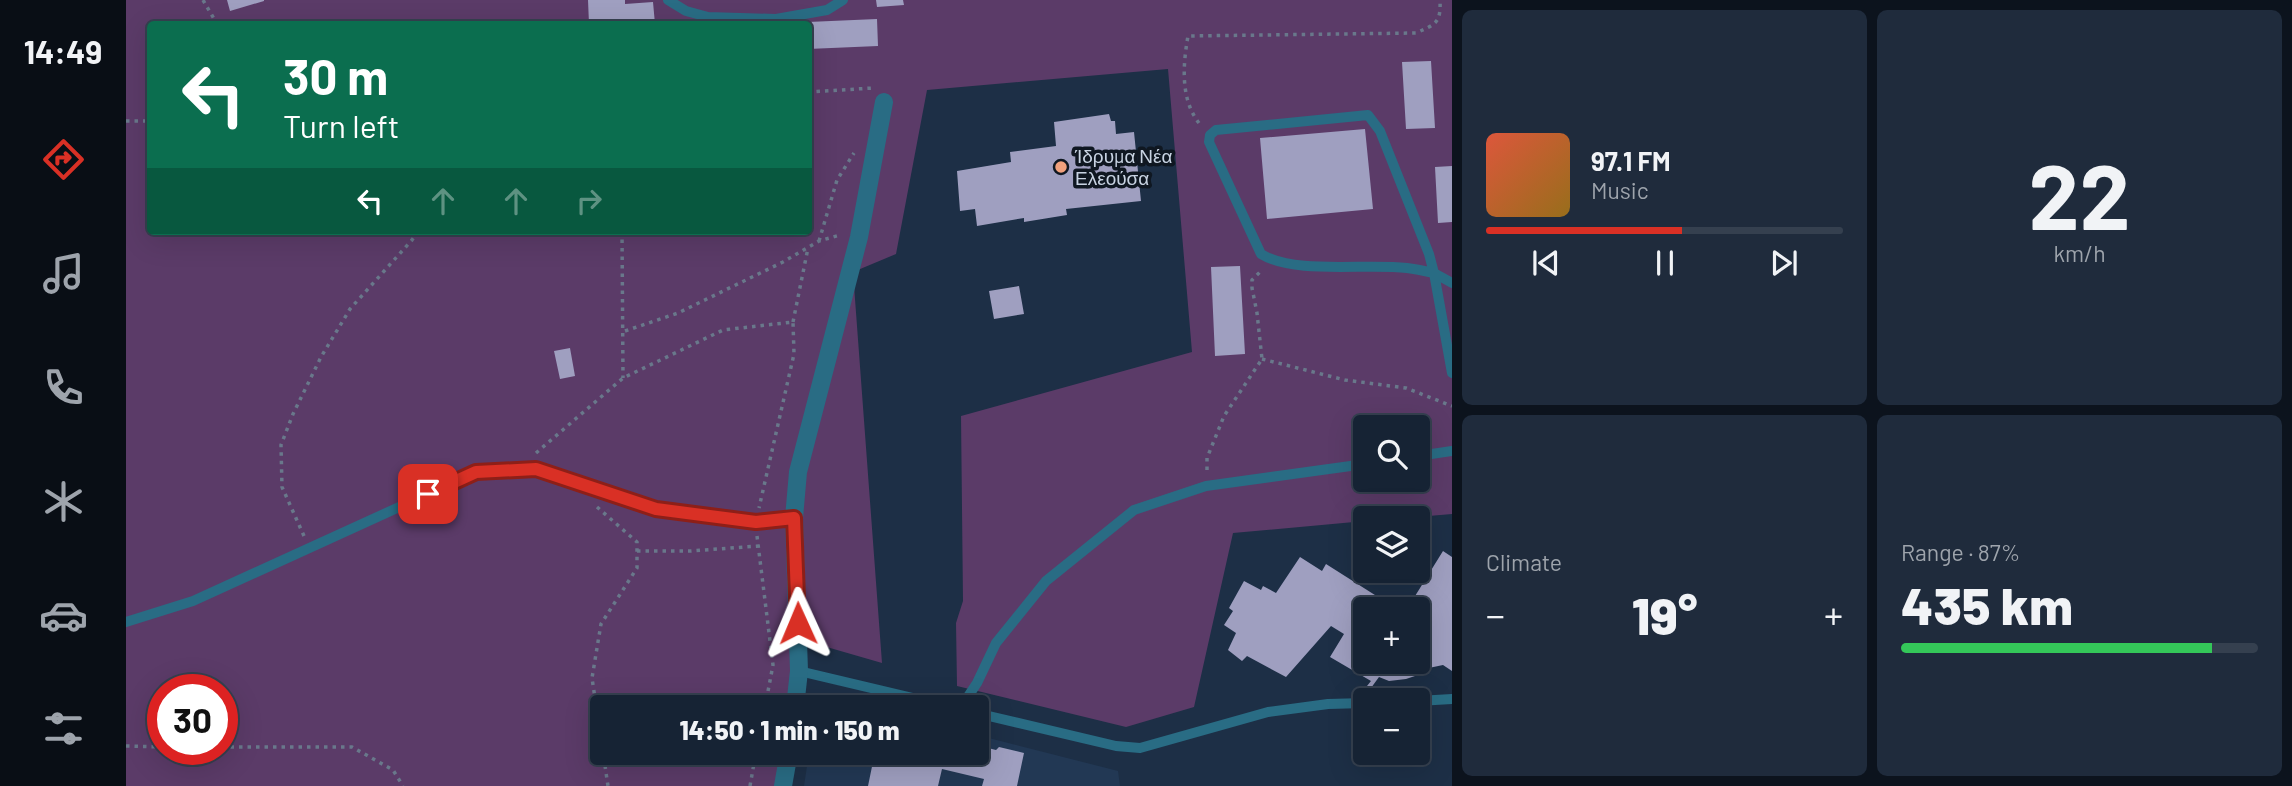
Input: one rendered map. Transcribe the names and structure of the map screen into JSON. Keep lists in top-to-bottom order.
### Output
{
  "places": ["Ίδρυμα Νέα Ελεούσα"],
  "page": {
    "tabs": "14:49",
    "tile": [
      ["22", "km/h"],
      "Climate",
      ["Range · 87%", "435 km"]
    ],
    "turn": ["30 m", "Turn left"],
    "song": ["97.1 FM", "Music"],
    "map_buttons": ["+", "−"],
    "heat": ["−", "19°", "+"],
    "limit": "30",
    "trip": "14:50 · 1 min · 150 m"
  }
}
